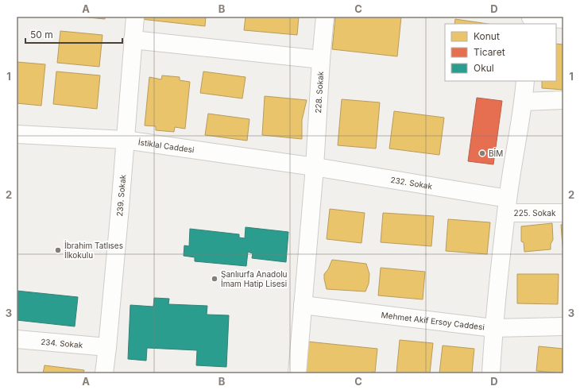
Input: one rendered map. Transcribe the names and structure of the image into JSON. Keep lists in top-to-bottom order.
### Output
{
  "streets": {
    "street": [
      "228. Sokak",
      "İstiklal Caddesi",
      "232. Sokak",
      "239. Sokak",
      "225. Sokak",
      "Mehmet Akif Ersoy Caddesi",
      "234. Sokak"
    ]
  },
  "crossings": [
    ["228. Sokak", "İstiklal Caddesi"],
    ["228. Sokak", "232. Sokak"],
    ["228. Sokak", "Mehmet Akif Ersoy Caddesi"],
    ["İstiklal Caddesi", "232. Sokak"],
    ["İstiklal Caddesi", "239. Sokak"],
    ["232. Sokak", "225. Sokak"],
    ["239. Sokak", "234. Sokak"]
  ],
  "places": ["BİM", "İbrahim Tatlıses İlkokulu", "Şanlıurfa Anadolu İmam Hatip Lisesi"],
  "legend": ["Konut", "Ticaret", "Okul"],
  "scale_bar": "50 m",
  "grid": {
    "columns": [
      "A",
      "B",
      "C",
      "D"
    ],
    "rows": ["1", "2", "3"]
  }
}
